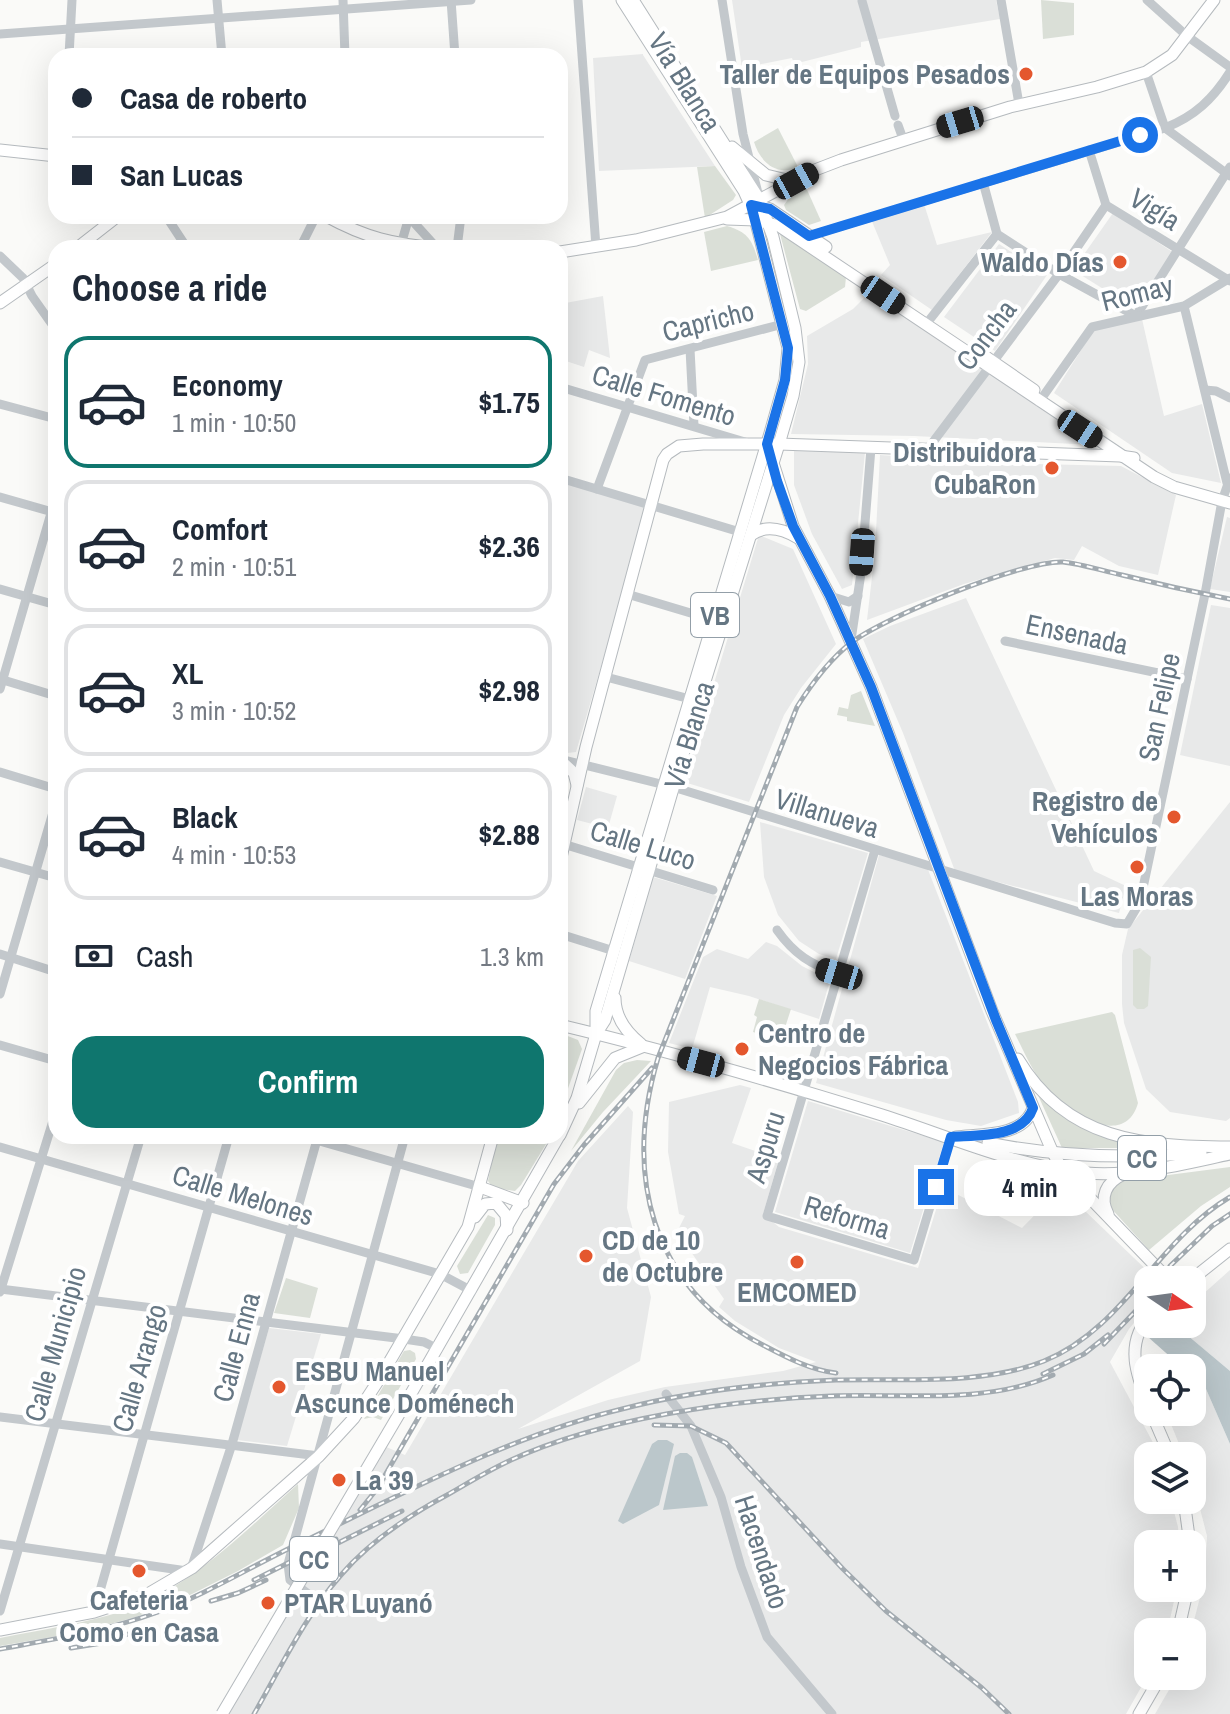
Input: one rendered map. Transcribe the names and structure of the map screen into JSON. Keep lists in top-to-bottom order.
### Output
{
  "streets": {
    "main road": ["Vía Blanca", "VB", "CC"],
    "street": [
      "Vigía",
      "Romay",
      "Capricho",
      "Concha",
      "Calle Fomento",
      "Ensenada",
      "San Felipe",
      "Villanueva",
      "Calle Luco",
      "Aspuru",
      "Calle Melones",
      "Reforma",
      "Calle Municipio",
      "Calle Enna",
      "Calle Arango",
      "Hacendado"
    ]
  },
  "crossings": [
    ["Vía Blanca", "Capricho"],
    ["Vía Blanca", "Calle Fomento"],
    ["Vía Blanca", "Villanueva"],
    ["Vía Blanca", "Calle Luco"],
    ["Vía Blanca", "CC"],
    ["Vía Blanca", "Calle Melones"],
    ["Vigía", "Romay"],
    ["Vigía", "Concha"],
    ["Capricho", "Calle Fomento"],
    ["Ensenada", "San Felipe"],
    ["San Felipe", "Villanueva"],
    ["Villanueva", "Aspuru"],
    ["Aspuru", "CC"],
    ["Aspuru", "Reforma"],
    ["CC", "Reforma"],
    ["Calle Melones", "Calle Municipio"],
    ["Calle Melones", "Calle Enna"],
    ["Calle Melones", "Calle Arango"]
  ],
  "places": [
    "Taller de Equipos Pesados",
    "Waldo Días",
    "Distribuidora CubaRon",
    "Registro de Vehículos",
    "Las Moras",
    "Centro de Negocios Fábrica",
    "CD de 10 de Octubre",
    "EMCOMED",
    "ESBU Manuel Ascunce Doménech",
    "La 39",
    "Cafeteria Como en Casa",
    "PTAR Luyanó"
  ],
  "north": "right",
  "page": {
    "banner": ["Casa de roberto", "San Lucas"],
    "heading": "Choose a ride",
    "list": [
      {
        "name": "Economy",
        "note": "1 min · 10:50",
        "value": "$1.75"
      },
      {
        "name": "Comfort",
        "note": "2 min · 10:51",
        "value": "$2.36"
      },
      {
        "name": "XL",
        "note": "3 min · 10:52",
        "value": "$2.98"
      },
      {
        "name": "Black",
        "note": "4 min · 10:53",
        "value": "$2.88"
      }
    ],
    "pay": ["Cash", "1.3 km"],
    "buttons": "Confirm",
    "bubble": "4 min",
    "map_buttons": ["+", "−"]
  }
}
